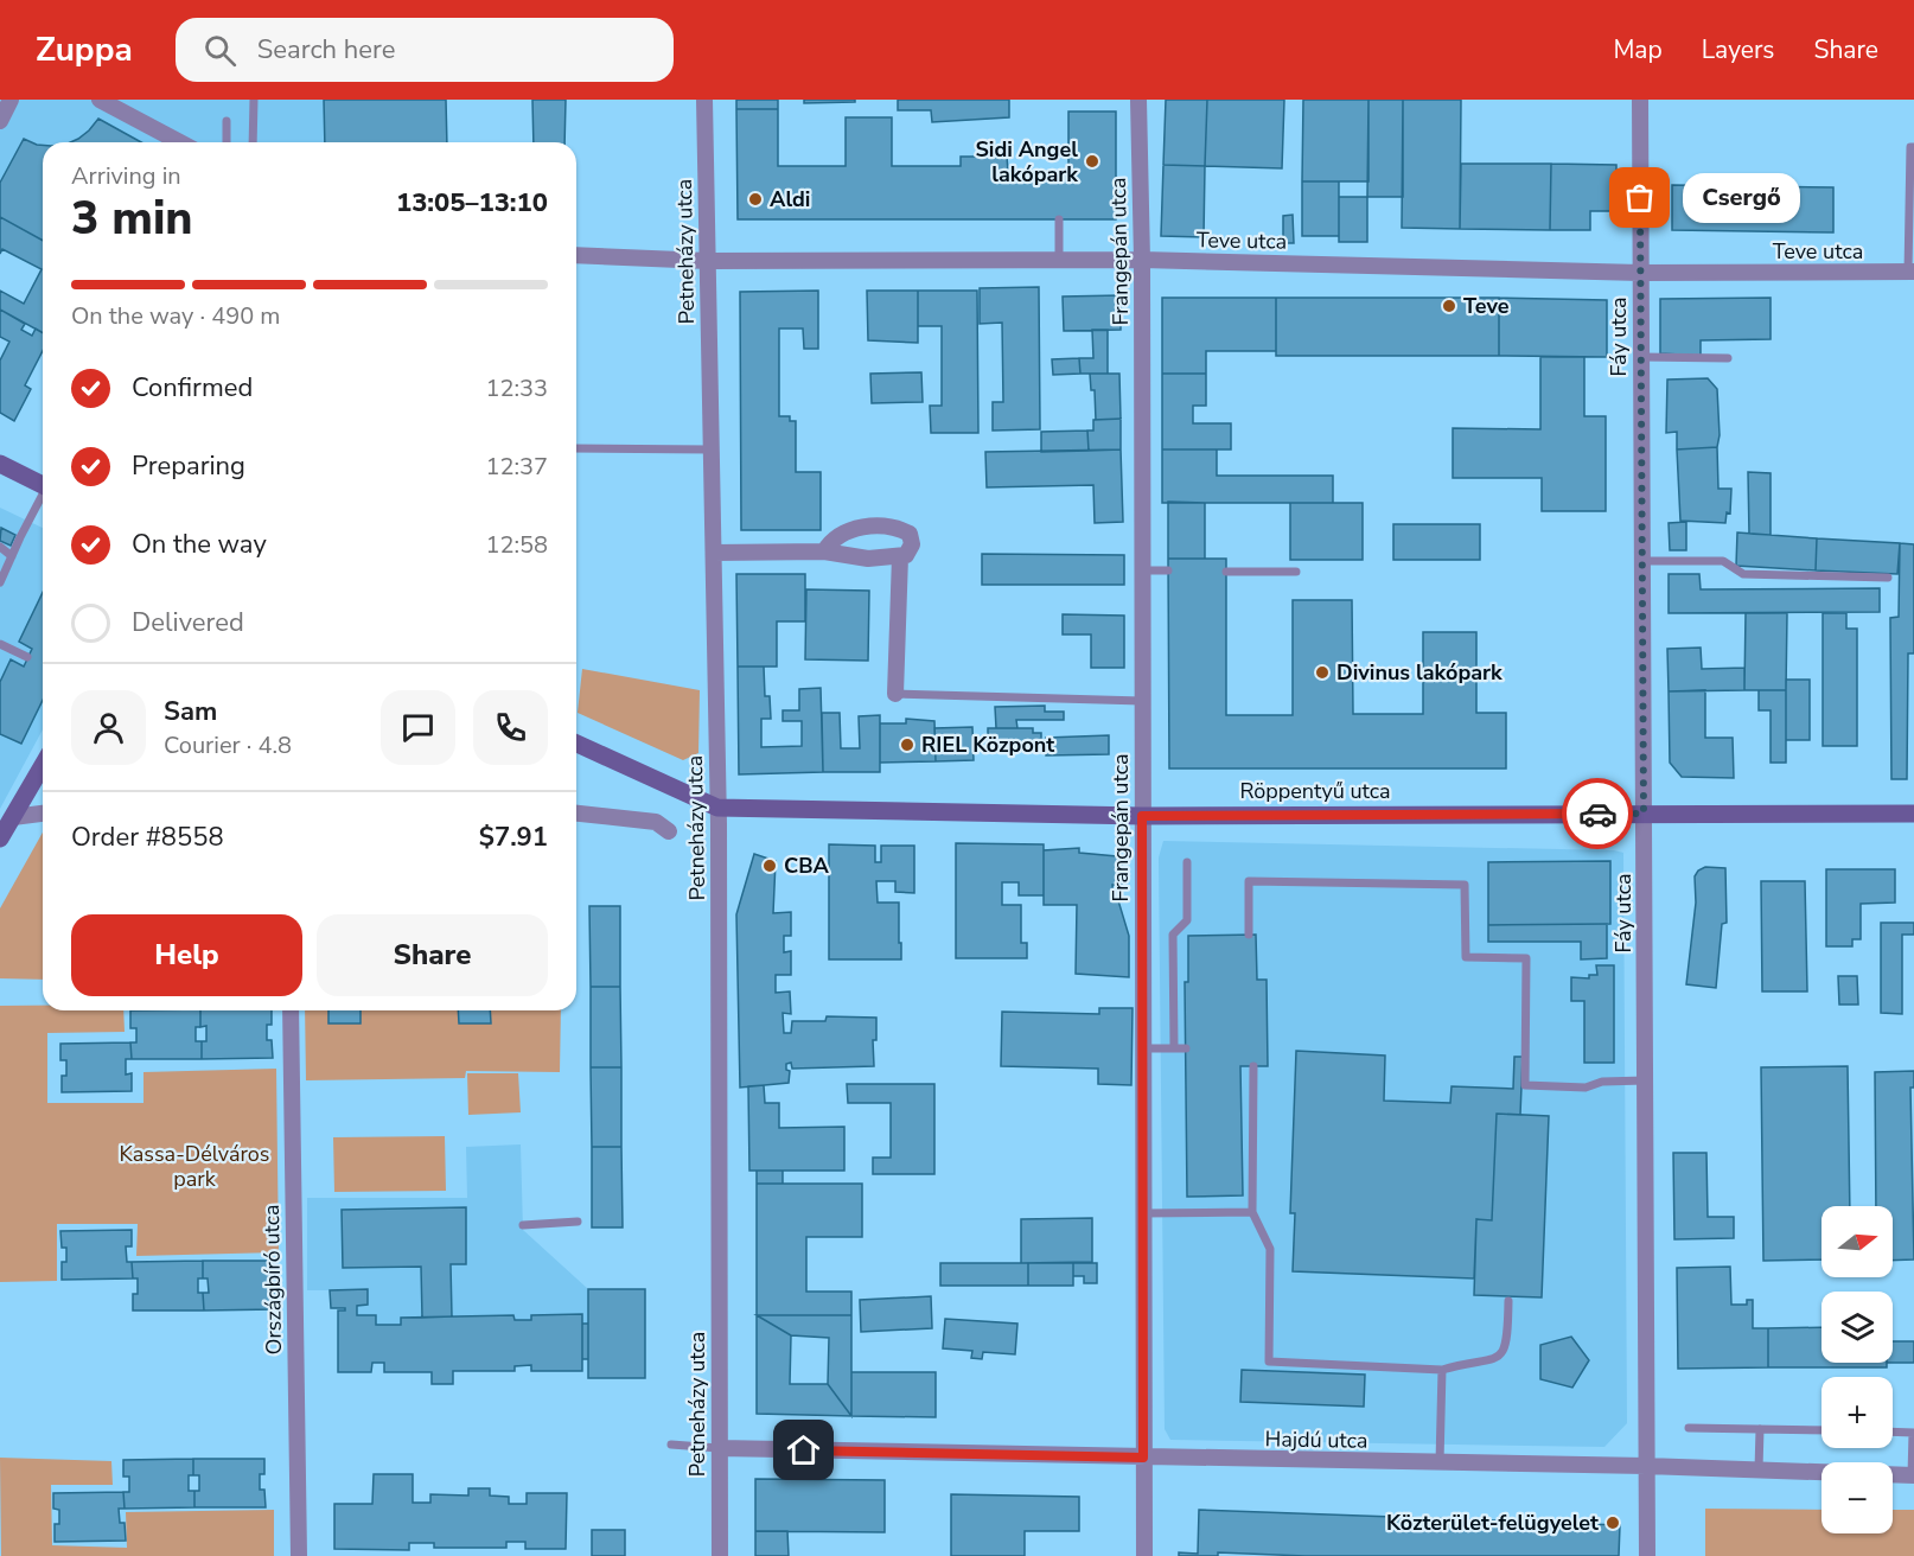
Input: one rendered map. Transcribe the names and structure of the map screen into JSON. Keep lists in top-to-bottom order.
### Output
{
  "streets": {
    "street": [
      "Teve utca",
      "Petneházy utca",
      "Frangepán utca",
      "Fáy utca",
      "Röppentyű utca",
      "Országbíró utca",
      "Hajdú utca"
    ]
  },
  "crossings": [
    ["Teve utca", "Petneházy utca"],
    ["Teve utca", "Frangepán utca"],
    ["Teve utca", "Fáy utca"],
    ["Petneházy utca", "Röppentyű utca"],
    ["Petneházy utca", "Hajdú utca"],
    ["Frangepán utca", "Röppentyű utca"],
    ["Frangepán utca", "Hajdú utca"],
    ["Fáy utca", "Röppentyű utca"],
    ["Fáy utca", "Hajdú utca"]
  ],
  "parks": ["Kassa-Délváros park"],
  "places": [
    "Sidi Angel lakópark",
    "Csergő",
    "Aldi",
    "Teve",
    "Divinus lakópark",
    "RIEL Központ",
    "CBA",
    "Közterület-felügyelet"
  ],
  "north": "right",
  "page": {
    "header": "Zuppa",
    "search": "Search here",
    "nav": ["Map", "Layers", "Share"],
    "heading": ["3 min", "Arriving in", "13:05–13:10"],
    "panel": [
      "Sam",
      "Courier · 4.8",
      "Order #8558",
      "$7.91"
    ],
    "bubble": "Csergő",
    "bar": "On the way · 490 m",
    "list": [
      ["Confirmed", "12:33"],
      ["Preparing", "12:37"],
      ["On the way", "12:58"],
      "Delivered"
    ],
    "buttons": ["Help", "Share"],
    "map_buttons": ["+", "−"]
  }
}
